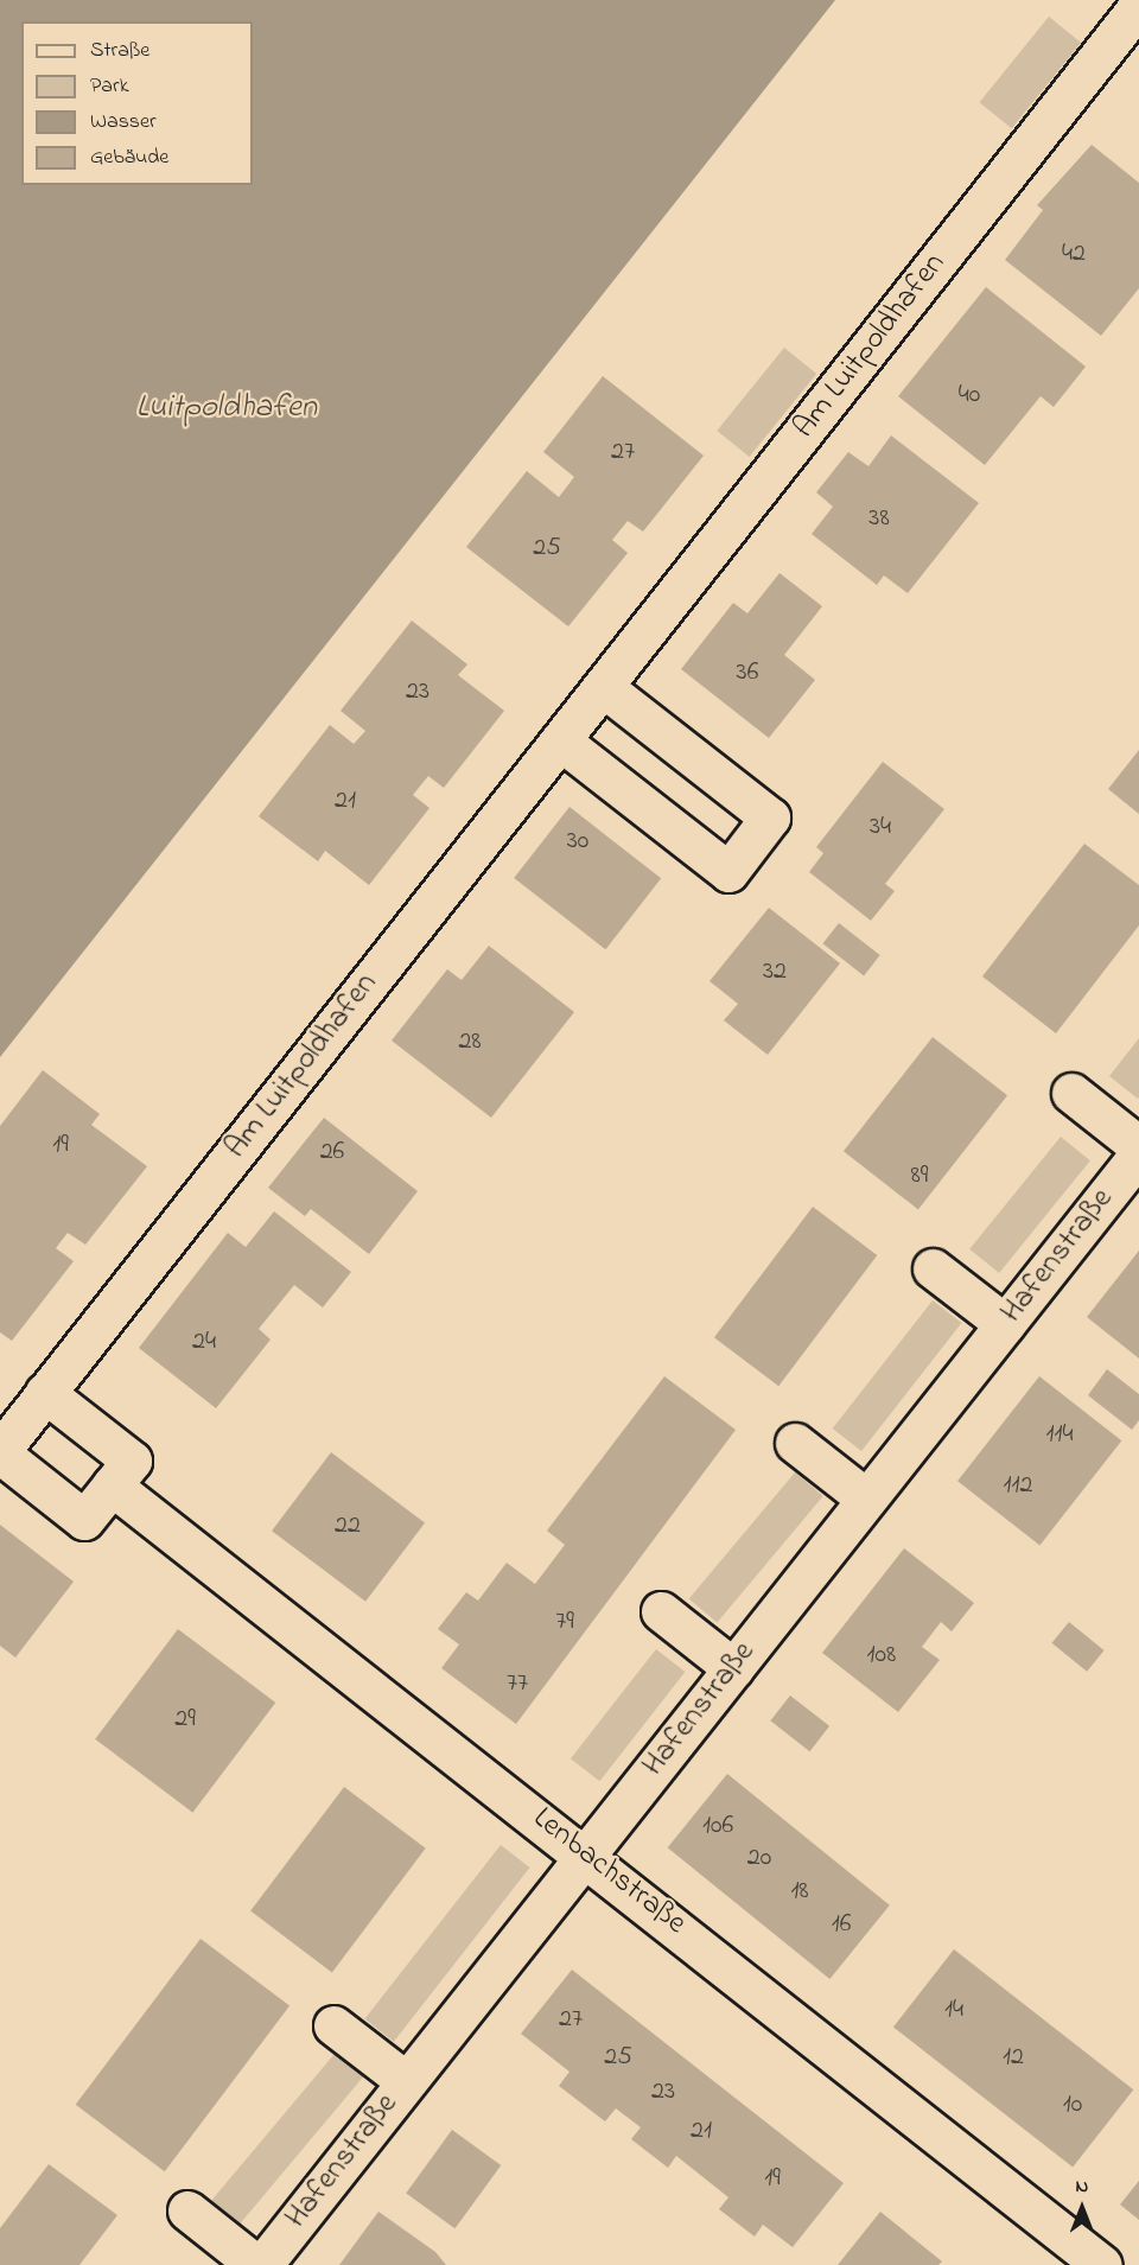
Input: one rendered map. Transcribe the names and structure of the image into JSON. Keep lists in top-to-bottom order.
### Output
{
  "streets": {
    "street": ["Am Luitpoldhafen", "Hafenstraße", "Lenbachstraße"]
  },
  "crossings": [
    ["Am Luitpoldhafen", "Lenbachstraße"],
    ["Hafenstraße", "Lenbachstraße"]
  ],
  "water": ["Luitpoldhafen"],
  "house_numbers": [
    "42",
    "40",
    "27",
    "38",
    "25",
    "36",
    "23",
    "21",
    "34",
    "30",
    "32",
    "28",
    "19",
    "26",
    "89",
    "24",
    "114",
    "112",
    "22",
    "79",
    "108",
    "77",
    "29",
    "106",
    "20",
    "18",
    "16",
    "14",
    "27",
    "25",
    "12",
    "23",
    "10",
    "21",
    "19"
  ],
  "legend": [
    "Straße",
    "Park",
    "Wasser",
    "Gebäude"
  ],
  "north": "top"
}
